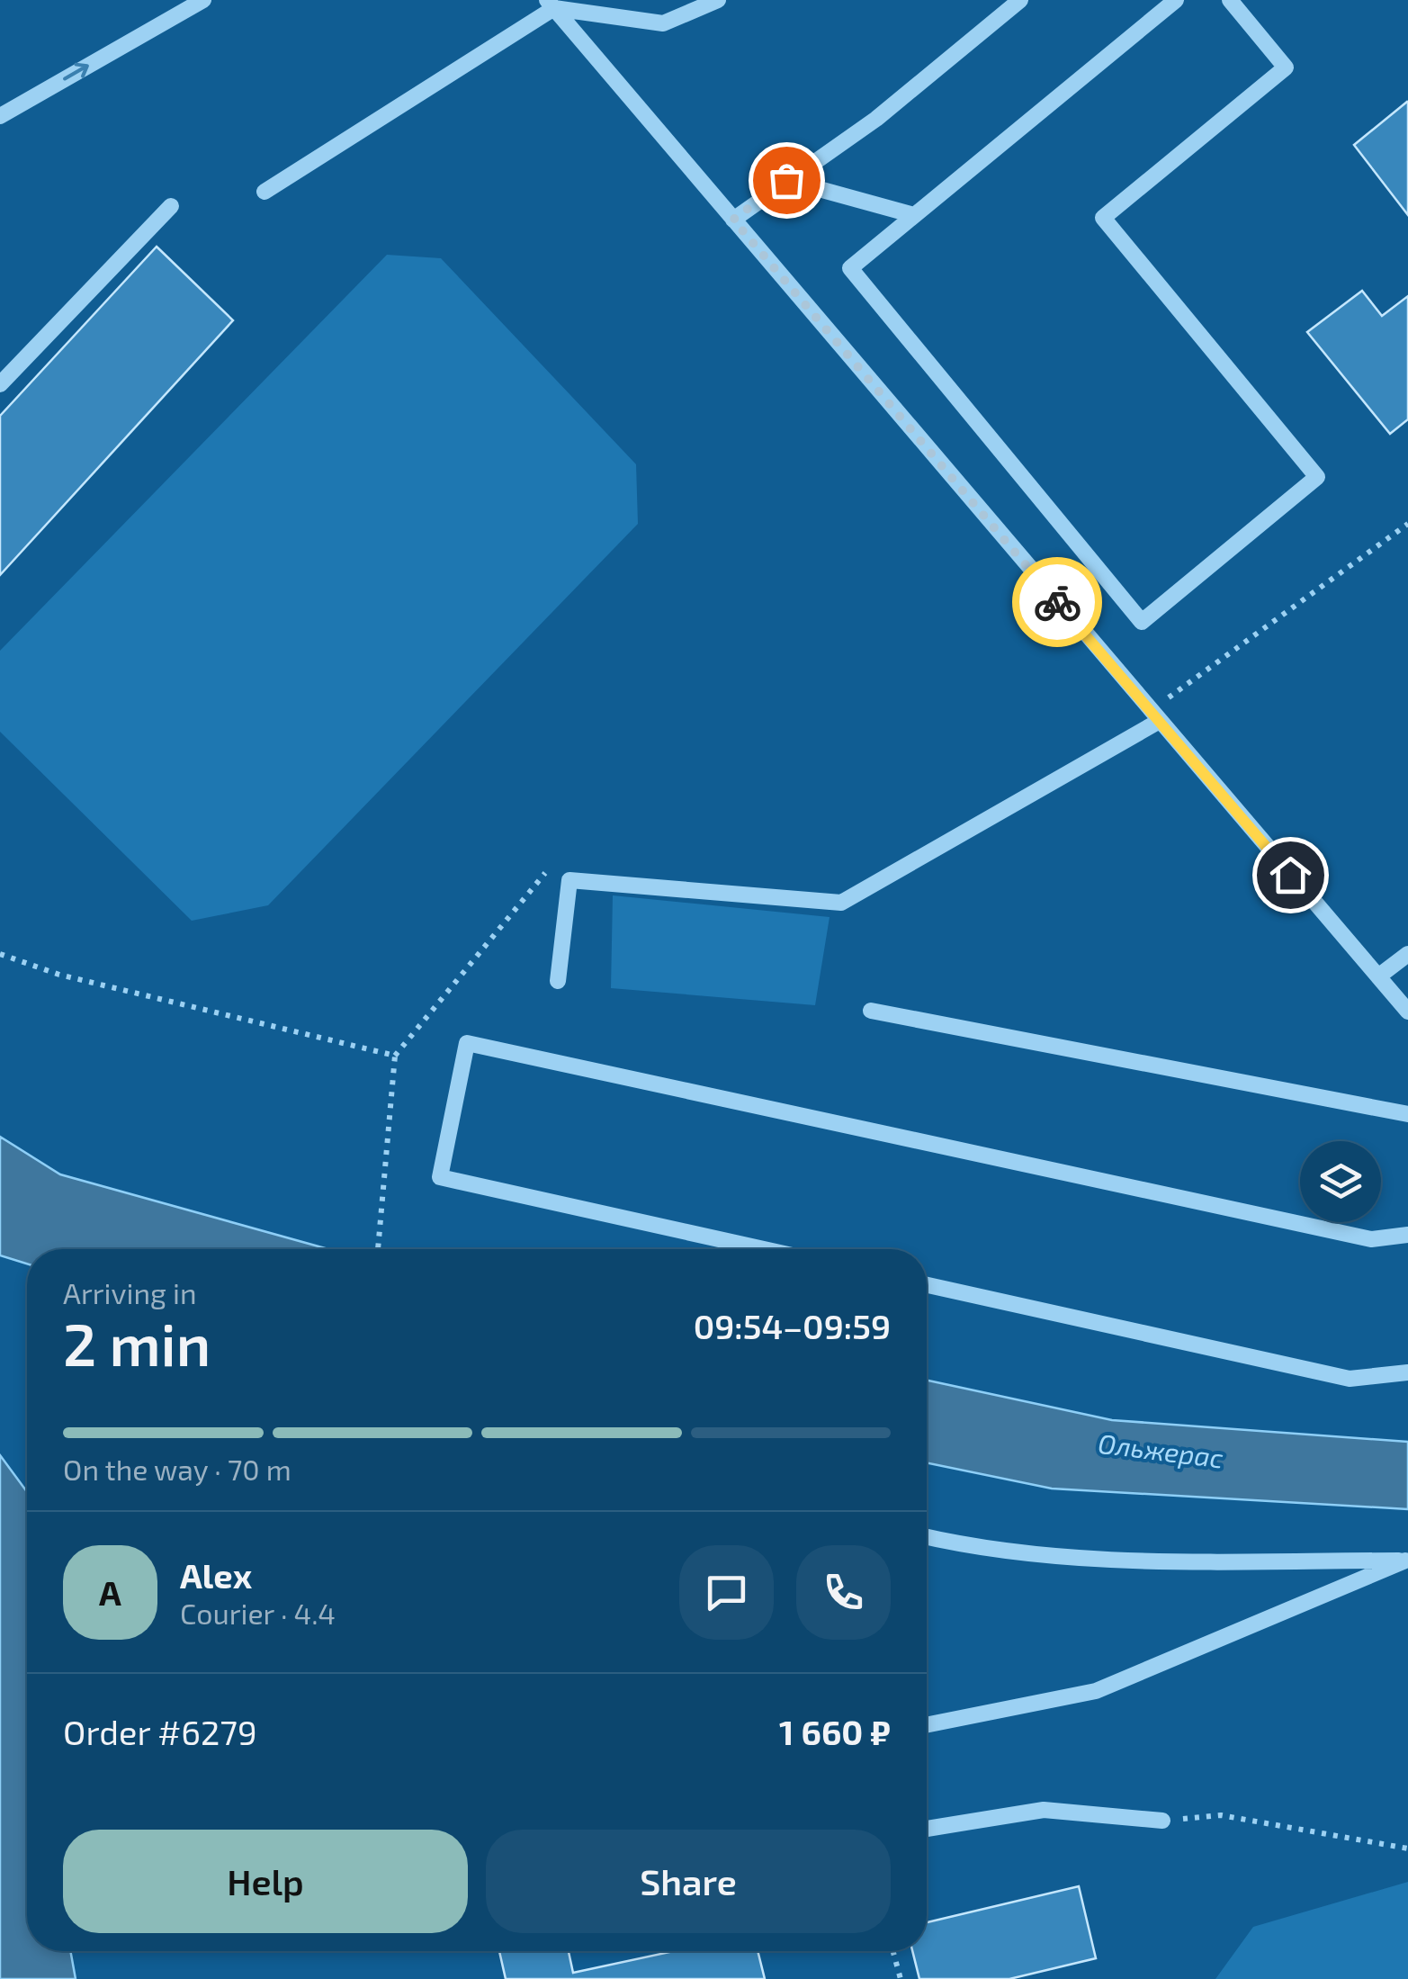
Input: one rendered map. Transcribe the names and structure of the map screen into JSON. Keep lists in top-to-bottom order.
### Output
{
  "water": ["Ольжерас"],
  "page": {
    "heading": ["2 min", "Arriving in", "09:54–09:59"],
    "panel": [
      "Alex",
      "Courier · 4.4",
      "Order #6279",
      "1 660 ₽"
    ],
    "bar": "On the way · 70 m",
    "round": "A",
    "buttons": ["Help", "Share"]
  }
}
